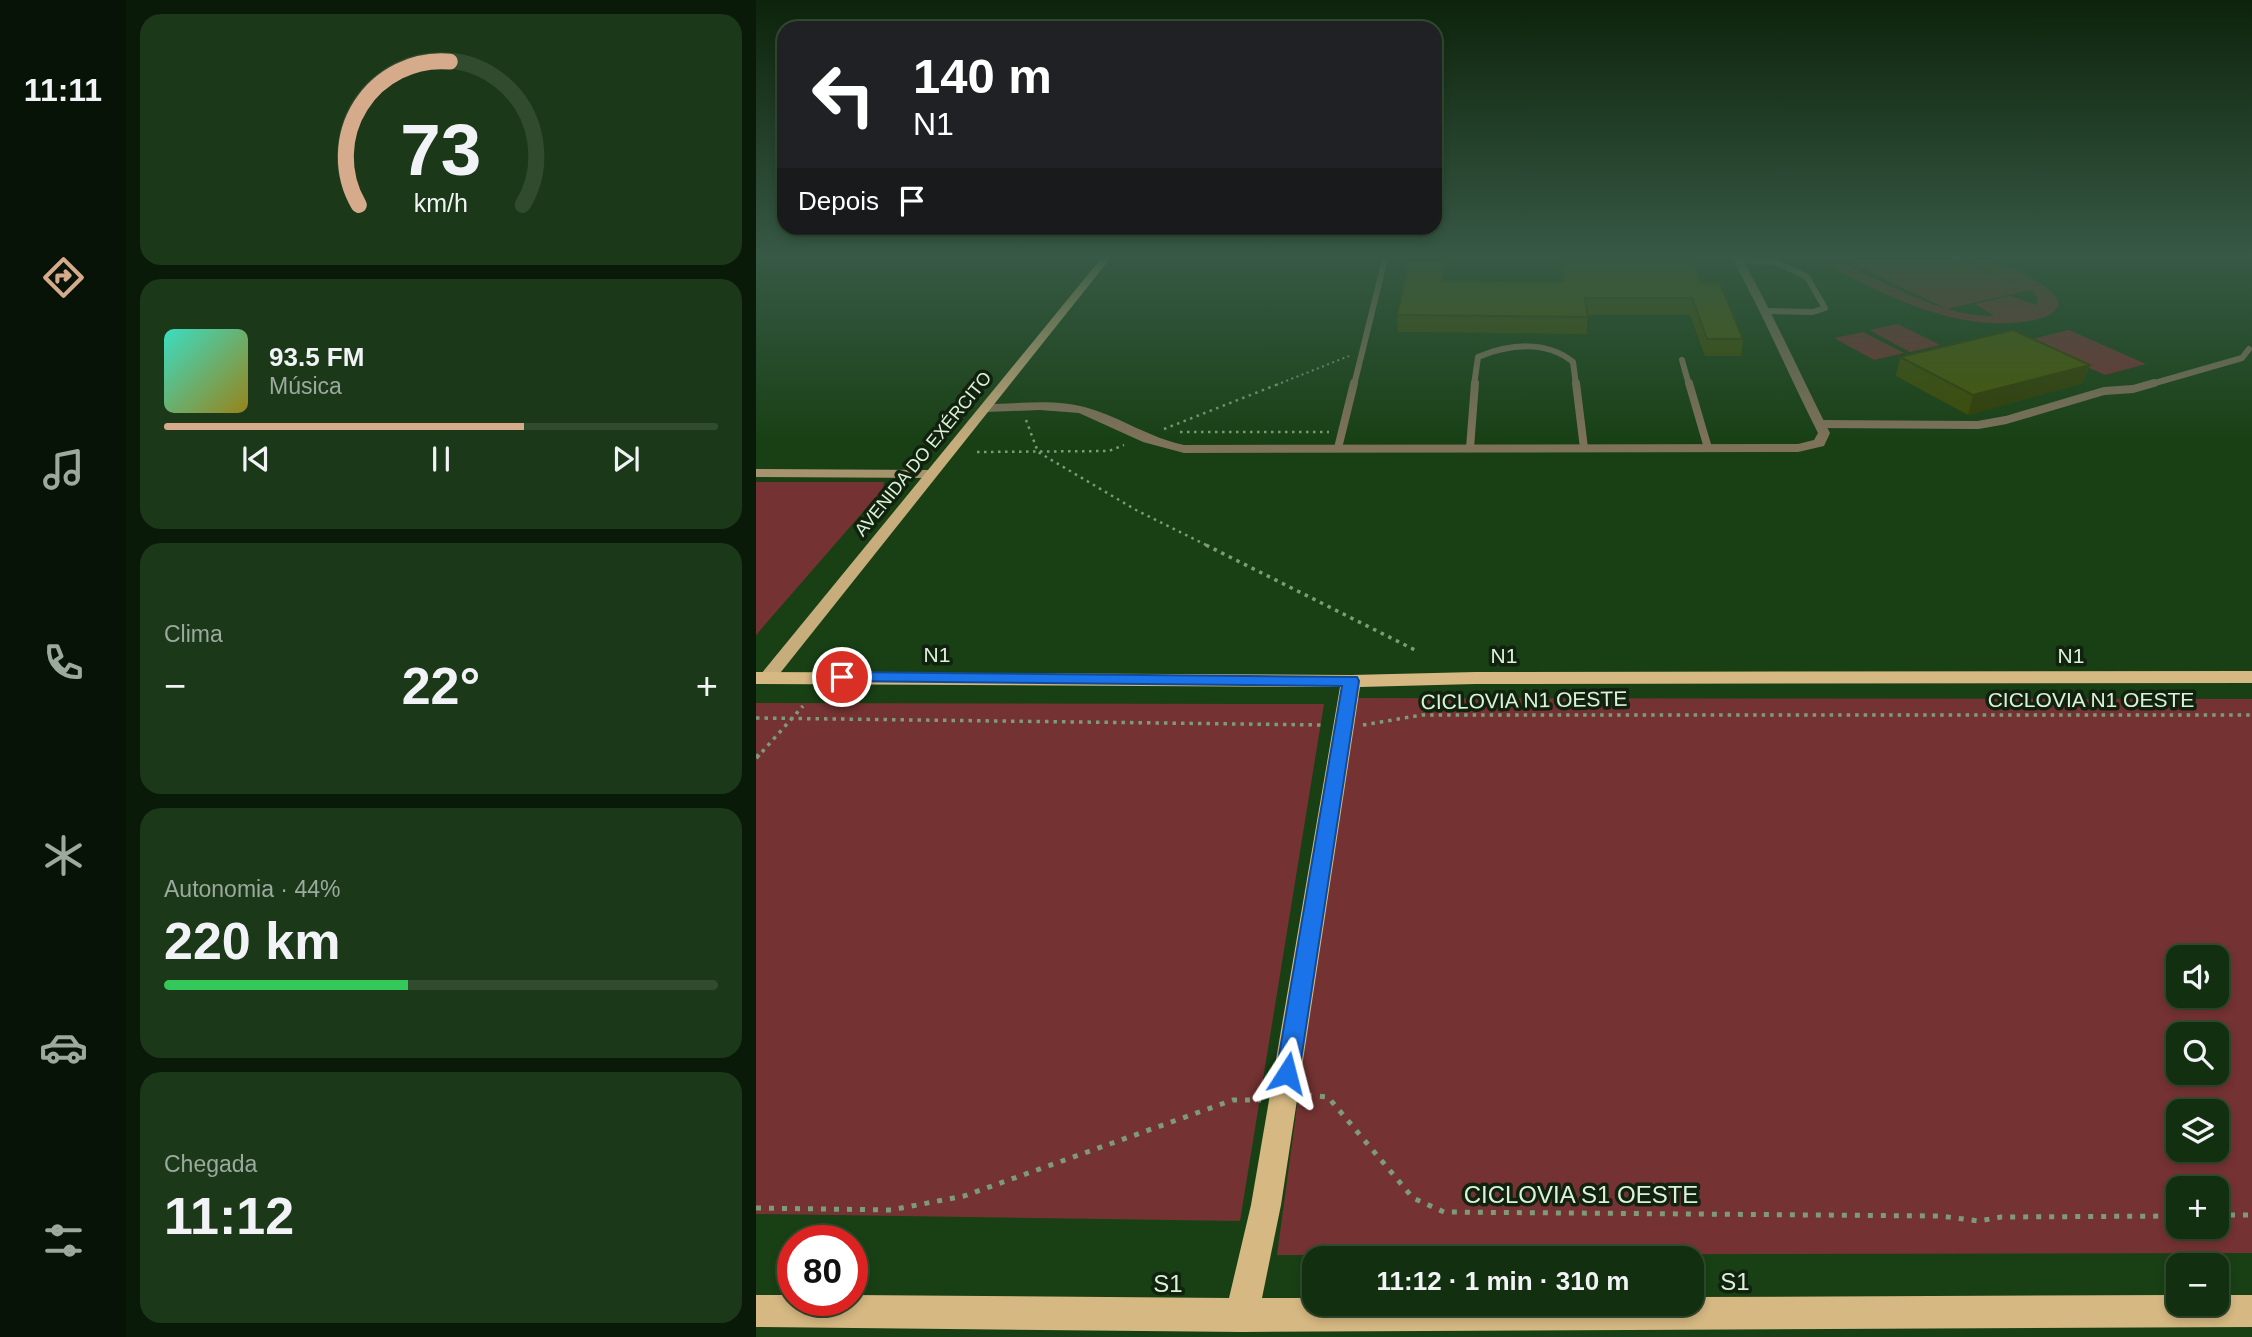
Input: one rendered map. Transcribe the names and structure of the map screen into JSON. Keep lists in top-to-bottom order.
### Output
{
  "streets": {
    "highway": ["N1", "S1"],
    "main road": ["AVENIDA DO EXÉRCITO"],
    "path": ["CICLOVIA N1 OESTE", "CICLOVIA S1 OESTE"]
  },
  "crossings": [
    ["AVENIDA DO EXÉRCITO", "N1"]
  ],
  "page": {
    "tabs": "11:11",
    "turn": ["140 m", "N1"],
    "then": "Depois",
    "song": ["93.5 FM", "Música"],
    "tile": [
      "Clima",
      ["Autonomia · 44%", "220 km"],
      ["Chegada", "11:12"]
    ],
    "heat": ["−", "22°", "+"],
    "map_buttons": ["+", "−"],
    "limit": "80",
    "trip": "11:12 · 1 min · 310 m",
    "gauge": ["73", "km/h"]
  }
}
